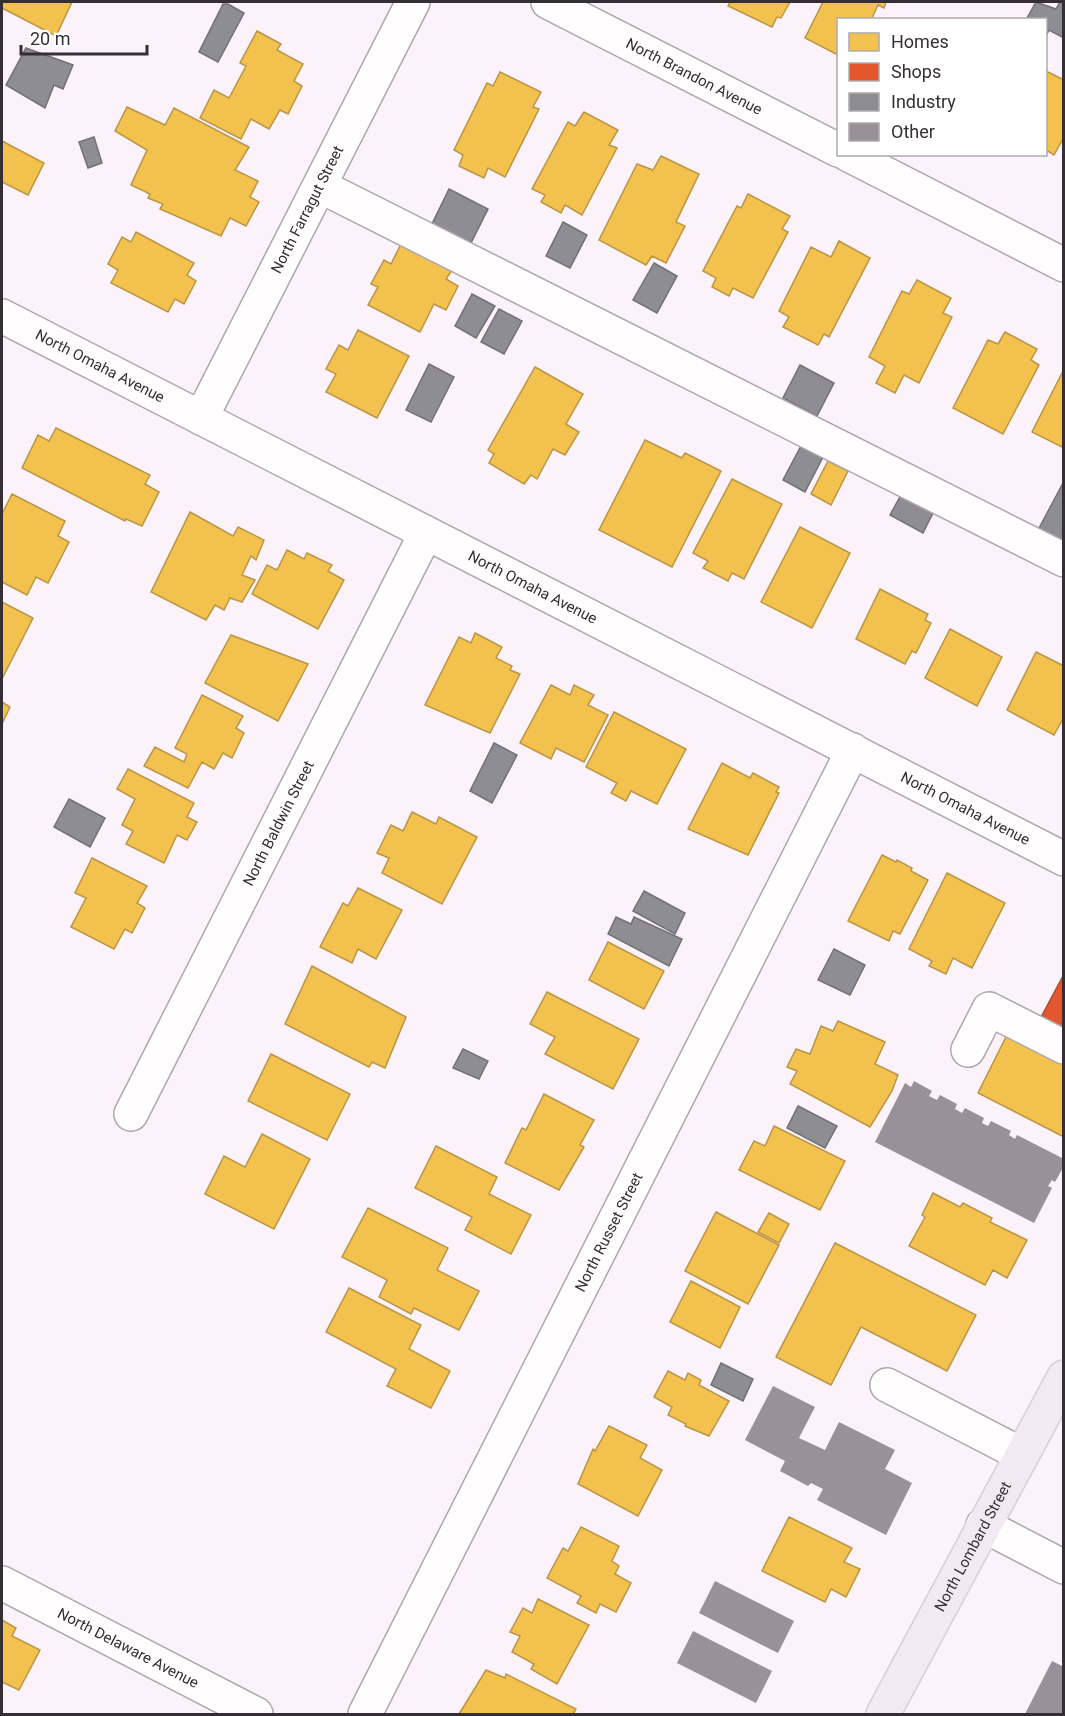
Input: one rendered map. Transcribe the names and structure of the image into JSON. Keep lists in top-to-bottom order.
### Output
{
  "streets": {
    "main road": ["North Lombard Street"],
    "street": [
      "North Brandon Avenue",
      "North Farragut Street",
      "North Omaha Avenue",
      "North Baldwin Street",
      "North Russet Street",
      "North Delaware Avenue"
    ]
  },
  "crossings": [
    ["North Farragut Street", "North Omaha Avenue"],
    ["North Omaha Avenue", "North Baldwin Street"],
    ["North Omaha Avenue", "North Russet Street"]
  ],
  "legend": [
    "Homes",
    "Shops",
    "Industry",
    "Other"
  ],
  "scale_bar": "20 m"
}
